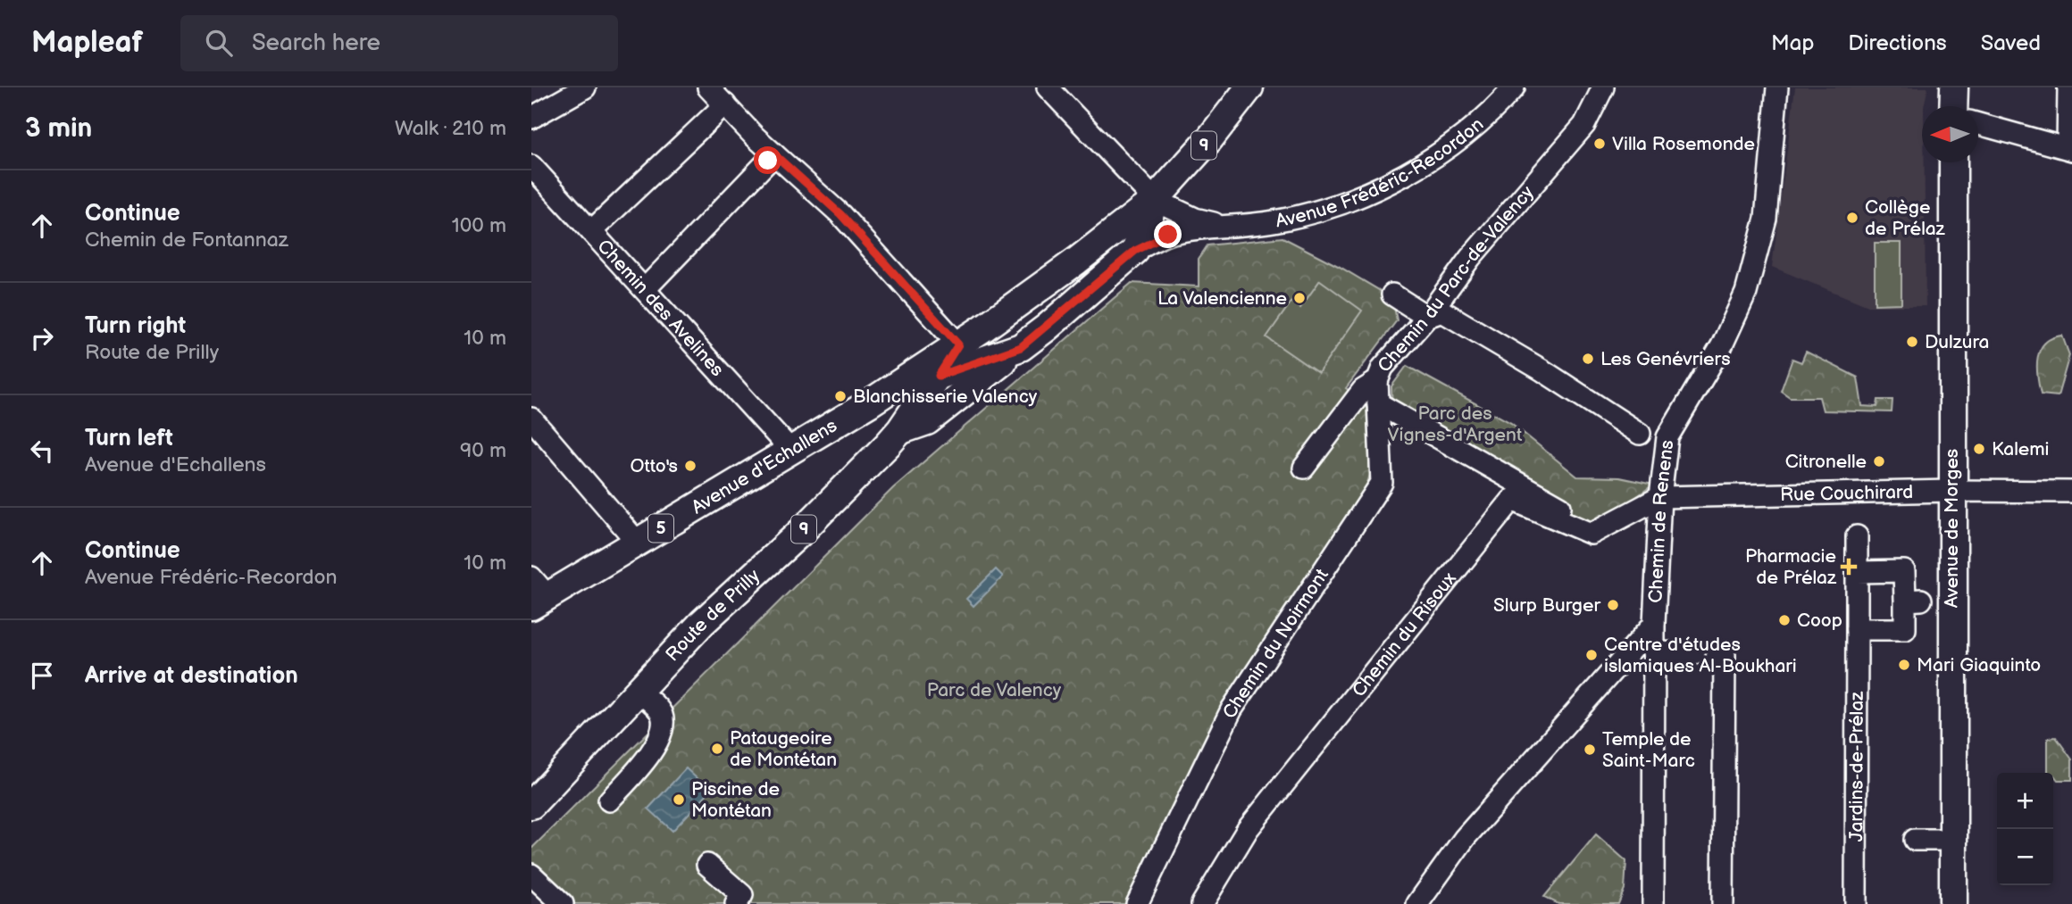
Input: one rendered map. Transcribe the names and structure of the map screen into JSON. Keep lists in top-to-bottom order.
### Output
{
  "streets": {
    "main road": [
      "9",
      "Avenue d'Echallens",
      "5",
      "Avenue de Morges",
      "Route de Prilly"
    ],
    "street": [
      "Avenue Frédéric-Recordon",
      "Chemin du Parc-de-Valency",
      "Chemin des Avelines",
      "Rue Couchirard",
      "Chemin de Renens",
      "Chemin du Risoux",
      "Chemin du Noirmont",
      "Jardins-de-Prélaz"
    ]
  },
  "crossings": [
    ["Avenue Frédéric-Recordon", "Avenue d'Echallens"],
    ["Chemin du Parc-de-Valency", "Chemin du Noirmont"],
    ["Chemin des Avelines", "Avenue d'Echallens"],
    ["Avenue d'Echallens", "Route de Prilly"],
    ["Rue Couchirard", "Chemin de Renens"],
    ["Rue Couchirard", "Avenue de Morges"],
    ["Rue Couchirard", "Chemin du Risoux"],
    ["Chemin de Renens", "Chemin du Risoux"]
  ],
  "parks": ["Parc des Vignes-d'Argent", "Parc de Valency"],
  "places": {
    "other": [
      "Villa Rosemonde",
      "Collège de Prélaz",
      "La Valencienne",
      "Dulzura",
      "Les Genévriers",
      "Blanchisserie Valency",
      "Kalemi",
      "Citronelle",
      "Otto's",
      "Slurp Burger",
      "Coop",
      "Centre d'études islamiques Al-Boukhari",
      "Mari Giaquinto",
      "Pataugeoire de Montétan",
      "Temple de Saint-Marc",
      "Piscine de Montétan"
    ],
    "health": ["Pharmacie de Prélaz"]
  },
  "north": "left",
  "page": {
    "header": "Mapleaf",
    "search": "Search here",
    "nav": ["Map", "Directions", "Saved"],
    "heading": ["3 min", "Walk · 210 m"],
    "list": [
      ["Continue", "Chemin de Fontannaz", "100 m"],
      ["Turn right", "Route de Prilly", "10 m"],
      ["Turn left", "Avenue d'Echallens", "90 m"],
      ["Continue", "Avenue Frédéric-Recordon", "10 m"],
      "Arrive at destination"
    ],
    "map_buttons": ["+", "−"]
  }
}
